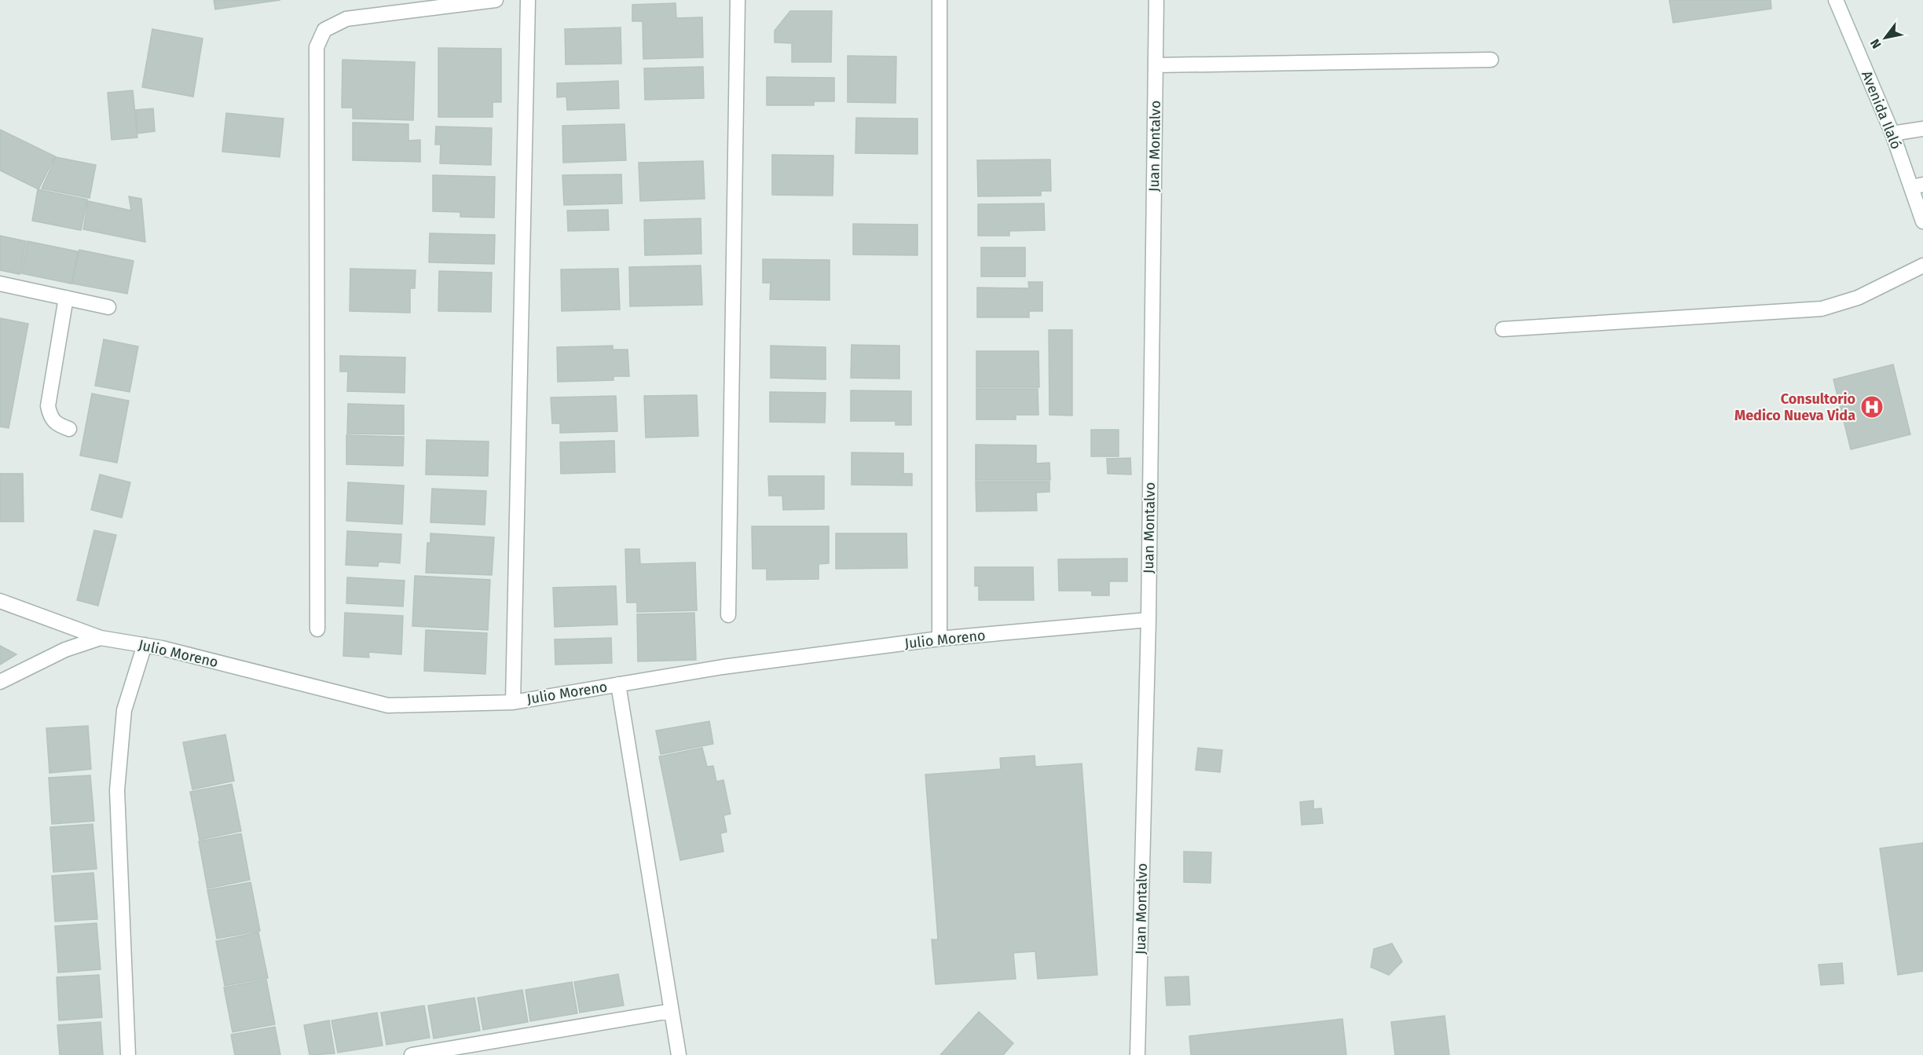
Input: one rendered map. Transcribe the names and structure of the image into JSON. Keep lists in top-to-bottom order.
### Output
{
  "streets": {
    "street": ["Avenida Ilaló", "Juan Montalvo", "Julio Moreno"]
  },
  "crossings": [
    ["Juan Montalvo", "Julio Moreno"]
  ],
  "places": {
    "hospital": ["Consultorio Medico Nueva Vida"]
  },
  "north": "bottom left"
}
